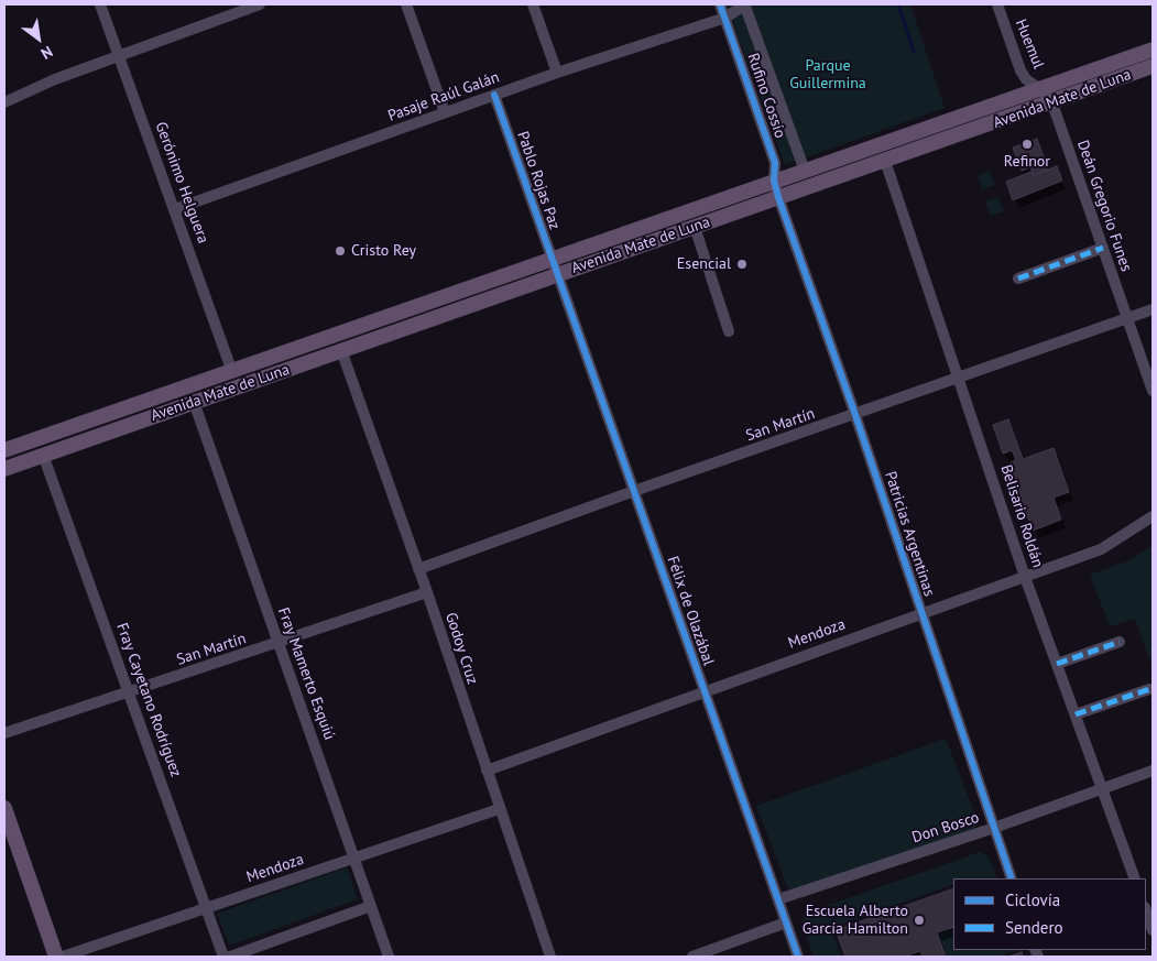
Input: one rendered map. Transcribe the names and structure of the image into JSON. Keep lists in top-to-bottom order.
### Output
{
  "streets": {
    "main road": ["Avenida Mate de Luna"],
    "street": [
      "Huemul",
      "Rufino Cossío",
      "Pasaje Raúl Galán",
      "Pablo Rojas Paz",
      "Gerónimo Helguera",
      "Deán Gregorio Funes",
      "San Martín",
      "Belisario Roldán",
      "Patricias Argentinas",
      "Félix de Olazábal",
      "Mendoza",
      "Godoy Cruz",
      "Fray Mamerto Esquiú",
      "Fray Cayetano Rodríguez",
      "Don Bosco"
    ]
  },
  "crossings": [
    ["Huemul", "Avenida Mate de Luna"],
    ["Huemul", "Deán Gregorio Funes"],
    ["Rufino Cossío", "Pasaje Raúl Galán"],
    ["Rufino Cossío", "Avenida Mate de Luna"],
    ["Rufino Cossío", "Patricias Argentinas"],
    ["Pasaje Raúl Galán", "Pablo Rojas Paz"],
    ["Pasaje Raúl Galán", "Gerónimo Helguera"],
    ["Avenida Mate de Luna", "Pablo Rojas Paz"],
    ["Avenida Mate de Luna", "Gerónimo Helguera"],
    ["Avenida Mate de Luna", "Deán Gregorio Funes"],
    ["Avenida Mate de Luna", "Belisario Roldán"],
    ["Avenida Mate de Luna", "Patricias Argentinas"],
    ["Avenida Mate de Luna", "Félix de Olazábal"],
    ["Avenida Mate de Luna", "Godoy Cruz"],
    ["Avenida Mate de Luna", "Fray Mamerto Esquiú"],
    ["Avenida Mate de Luna", "Fray Cayetano Rodríguez"],
    ["Pablo Rojas Paz", "Félix de Olazábal"],
    ["Deán Gregorio Funes", "San Martín"],
    ["San Martín", "Belisario Roldán"],
    ["San Martín", "Patricias Argentinas"],
    ["San Martín", "Félix de Olazábal"],
    ["San Martín", "Godoy Cruz"],
    ["San Martín", "Fray Mamerto Esquiú"],
    ["San Martín", "Fray Cayetano Rodríguez"],
    ["Belisario Roldán", "Mendoza"],
    ["Belisario Roldán", "Don Bosco"],
    ["Patricias Argentinas", "Mendoza"],
    ["Patricias Argentinas", "Don Bosco"],
    ["Félix de Olazábal", "Mendoza"],
    ["Félix de Olazábal", "Don Bosco"],
    ["Mendoza", "Godoy Cruz"],
    ["Mendoza", "Fray Mamerto Esquiú"],
    ["Mendoza", "Fray Cayetano Rodríguez"]
  ],
  "parks": ["Parque Guillermina"],
  "places": [
    "Refinor",
    "Cristo Rey",
    "Esencial",
    "Escuela Alberto García Hamilton"
  ],
  "legend": ["Ciclovía", "Sendero"],
  "north": "bottom right"
}
